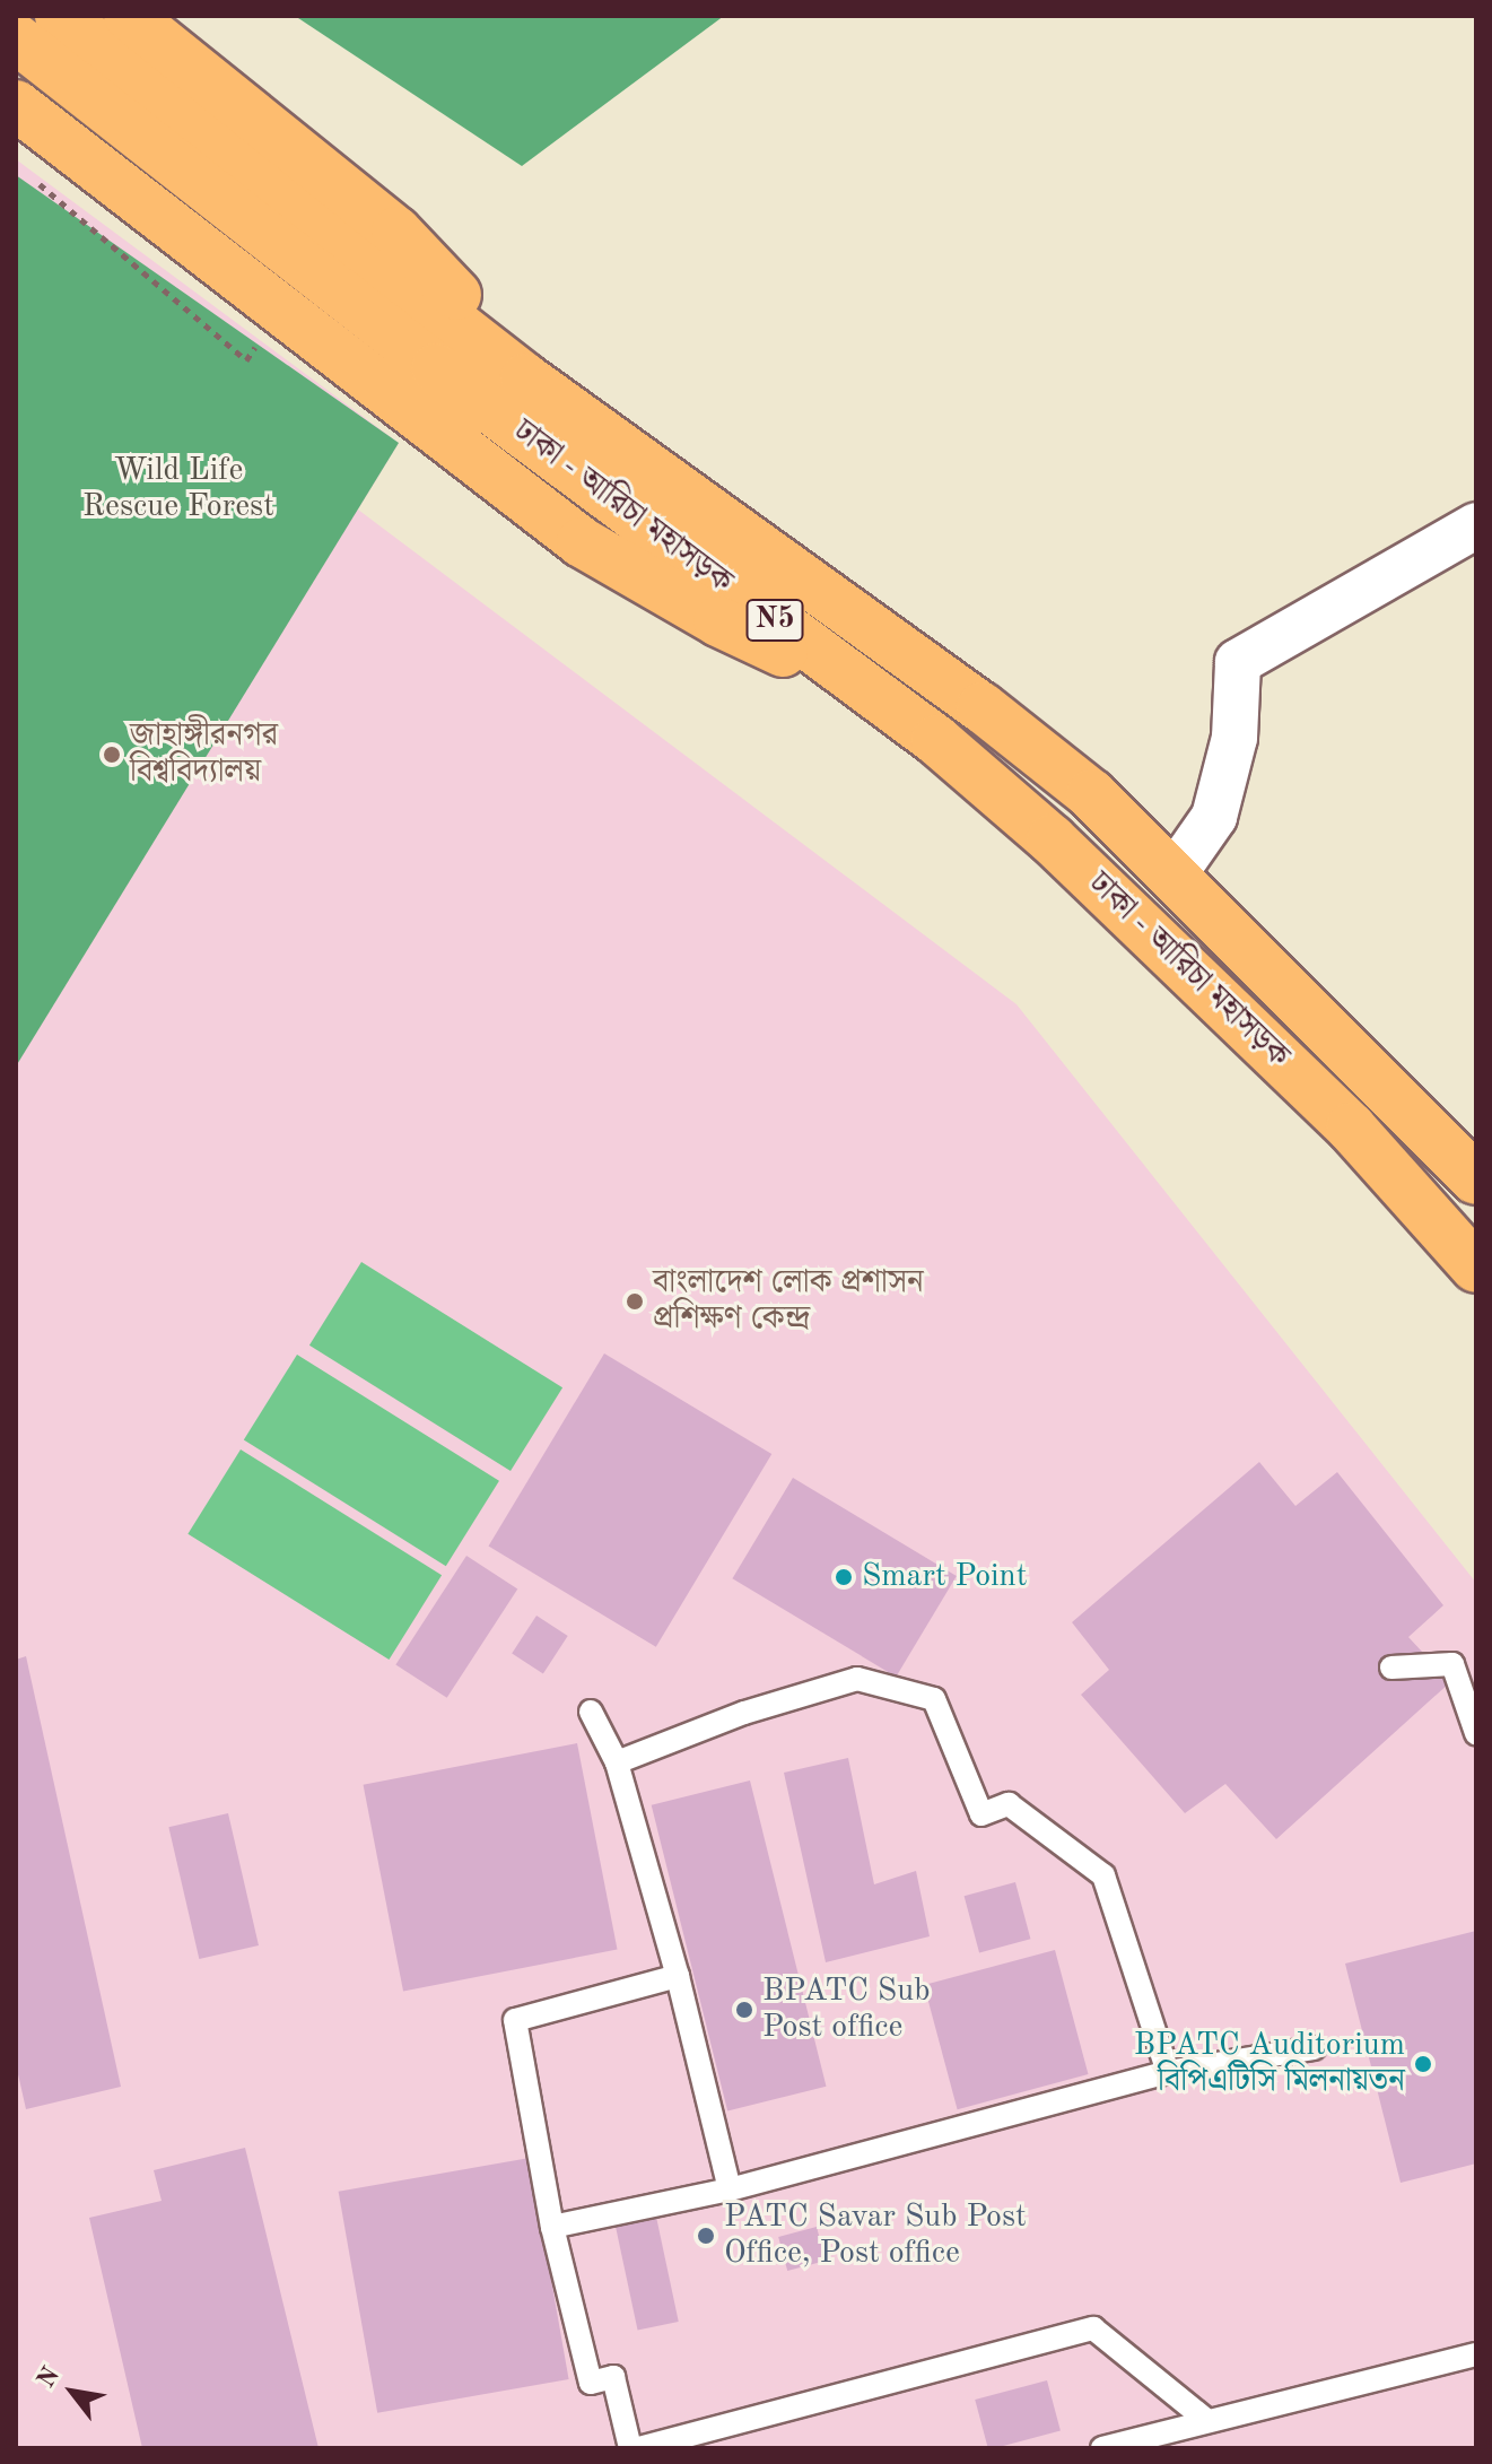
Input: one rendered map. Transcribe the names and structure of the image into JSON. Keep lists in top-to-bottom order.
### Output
{
  "streets": {
    "highway": ["ঢাকা - আরিচা মহাসড়ক", "N5"]
  },
  "parks": ["Wild Life Rescue Forest"],
  "places": [
    "জাহাঙ্গীরনগর বিশ্ববিদ্যালয়",
    "বাংলাদেশ লোক প্রশাসন প্রশিক্ষণ কেন্দ্র",
    "Smart Point",
    "BPATC Sub Post office",
    "BPATC Auditorium বিপিএটিসি মিলনায়তন",
    "PATC Savar Sub Post Office, Post office"
  ],
  "north": "top left"
}
